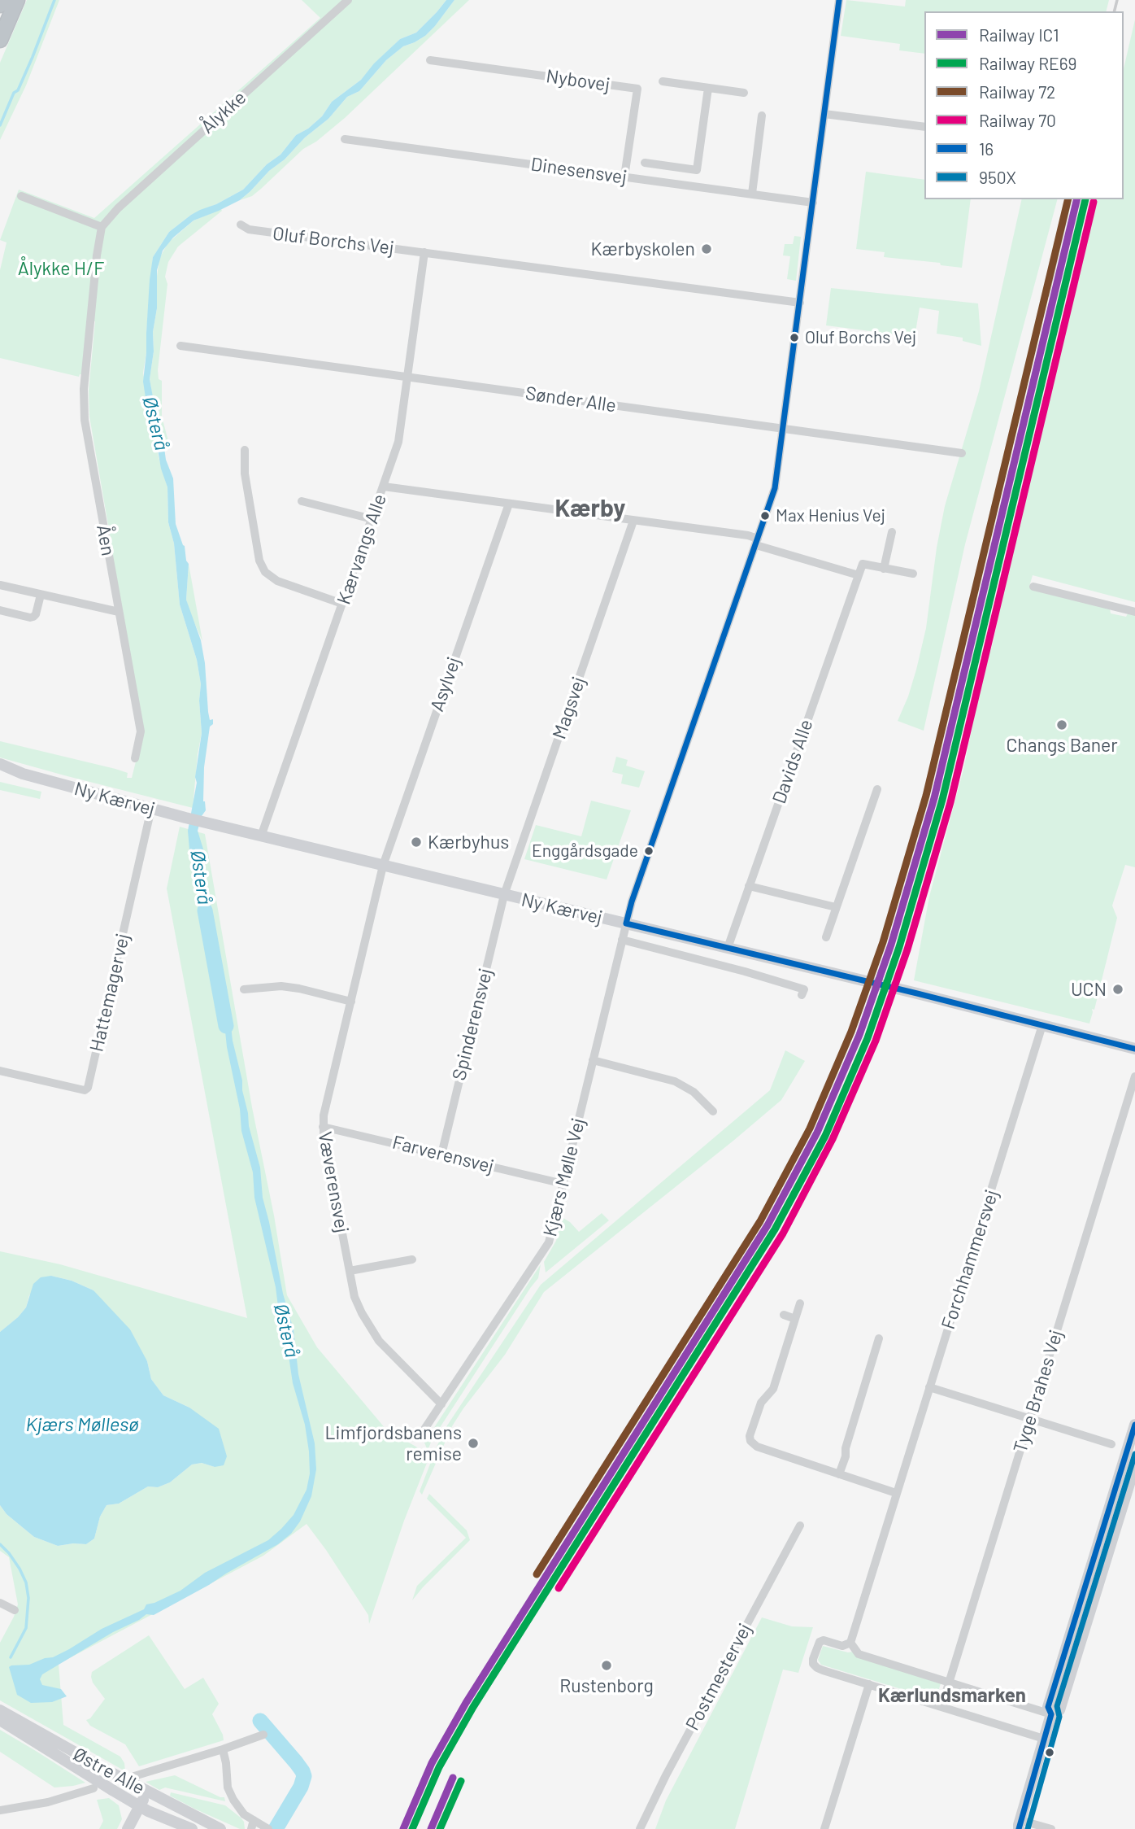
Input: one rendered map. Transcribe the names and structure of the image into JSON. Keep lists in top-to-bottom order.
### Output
{
  "streets": {
    "street": [
      "Nybovej",
      "Ålykke",
      "Dinesensvej",
      "Oluf Borchs Vej",
      "Sønder Alle",
      "Åen",
      "Kærvangs Alle",
      "Asylvej",
      "Magsvej",
      "Davids Alle",
      "Ny Kærvej",
      "Hattemagervej",
      "Spinderensvej",
      "Farverensvej",
      "Kjærs Mølle Vej",
      "Væverensvej",
      "Forchhammersvej",
      "Tyge Brahes Vej",
      "Postmestervej",
      "Østre Alle"
    ]
  },
  "crossings": [
    ["Nybovej", "Dinesensvej"],
    ["Ålykke", "Åen"],
    ["Oluf Borchs Vej", "Kærvangs Alle"],
    ["Sønder Alle", "Kærvangs Alle"],
    ["Kærvangs Alle", "Ny Kærvej"],
    ["Asylvej", "Ny Kærvej"],
    ["Asylvej", "Væverensvej"],
    ["Magsvej", "Ny Kærvej"],
    ["Magsvej", "Spinderensvej"],
    ["Davids Alle", "Ny Kærvej"],
    ["Ny Kærvej", "Hattemagervej"],
    ["Ny Kærvej", "Spinderensvej"],
    ["Ny Kærvej", "Kjærs Mølle Vej"],
    ["Ny Kærvej", "Væverensvej"],
    ["Ny Kærvej", "Forchhammersvej"],
    ["Spinderensvej", "Farverensvej"],
    ["Farverensvej", "Kjærs Mølle Vej"],
    ["Farverensvej", "Væverensvej"],
    ["Kjærs Mølle Vej", "Væverensvej"]
  ],
  "districts": ["Kærby", "Kærlundsmarken"],
  "water": ["Østerå", "Kjærs Møllesø"],
  "parks": ["Ålykke H/F"],
  "places": [
    "Kærbyskolen",
    "Oluf Borchs Vej",
    "Max Henius Vej",
    "Changs Baner",
    "Kærbyhus",
    "Enggårdsgade",
    "UCN",
    "Limfjordsbanens remise",
    "Rustenborg"
  ],
  "lines": [
    "transit line 16",
    "rail line IC1",
    "rail line RE69",
    "rail line 72",
    "rail line 70",
    "transit line 950X"
  ],
  "legend": [
    "Railway IC1",
    "Railway RE69",
    "Railway 72",
    "Railway 70",
    "16",
    "950X"
  ]
}
